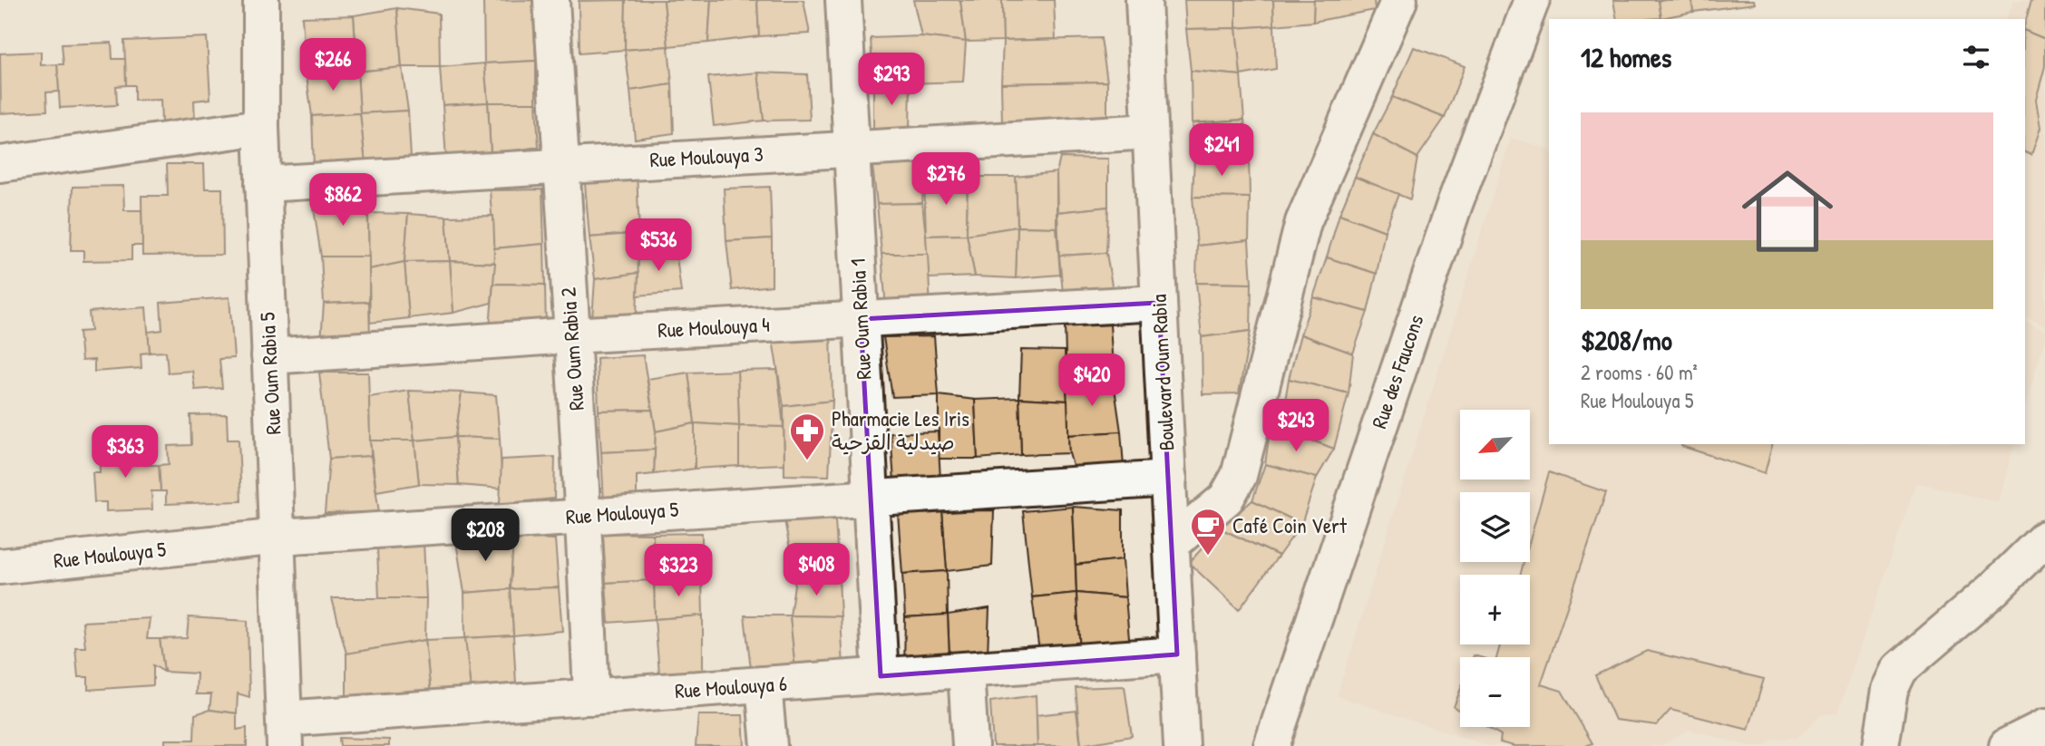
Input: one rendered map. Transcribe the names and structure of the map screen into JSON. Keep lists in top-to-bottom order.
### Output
{
  "streets": {
    "street": [
      "Rue Moulouya 3",
      "Rue Oum Rabia 1",
      "Rue Moulouya 4",
      "Rue Oum Rabia 2",
      "Rue des Faucons",
      "Boulevard Oum Rabia",
      "Rue Oum Rabia 5",
      "Rue Moulouya 5",
      "Rue Moulouya 6"
    ]
  },
  "crossings": [
    ["Rue Moulouya 3", "Rue Oum Rabia 1"],
    ["Rue Moulouya 3", "Rue Oum Rabia 2"],
    ["Rue Moulouya 3", "Boulevard Oum Rabia"],
    ["Rue Moulouya 3", "Rue Oum Rabia 5"],
    ["Rue Oum Rabia 1", "Rue Moulouya 4"],
    ["Rue Oum Rabia 1", "Rue Moulouya 5"],
    ["Rue Oum Rabia 1", "Rue Moulouya 6"],
    ["Rue Moulouya 4", "Rue Oum Rabia 2"],
    ["Rue Moulouya 4", "Boulevard Oum Rabia"],
    ["Rue Moulouya 4", "Rue Oum Rabia 5"],
    ["Rue Oum Rabia 2", "Rue Moulouya 5"],
    ["Rue Oum Rabia 2", "Rue Moulouya 6"],
    ["Boulevard Oum Rabia", "Rue Moulouya 5"],
    ["Boulevard Oum Rabia", "Rue Moulouya 6"],
    ["Rue Oum Rabia 5", "Rue Moulouya 5"],
    ["Rue Oum Rabia 5", "Rue Moulouya 6"]
  ],
  "places": {
    "pharmacy": ["Pharmacie Les Iris صيدلية القزحية"],
    "cafe": ["Café Coin Vert"]
  },
  "north": "bottom left",
  "page": {
    "heading": "12 homes",
    "price": [
      "$266",
      "$293",
      "$241",
      "$276",
      "$862",
      "$536",
      "$420",
      "$243",
      "$363",
      "$208",
      "$408",
      "$323"
    ],
    "list": [
      {
        "name": "$208/mo",
        "note": "2 rooms · 60 m² · Rue Moulouya 5"
      }
    ],
    "map_buttons": ["+", "−"]
  }
}
